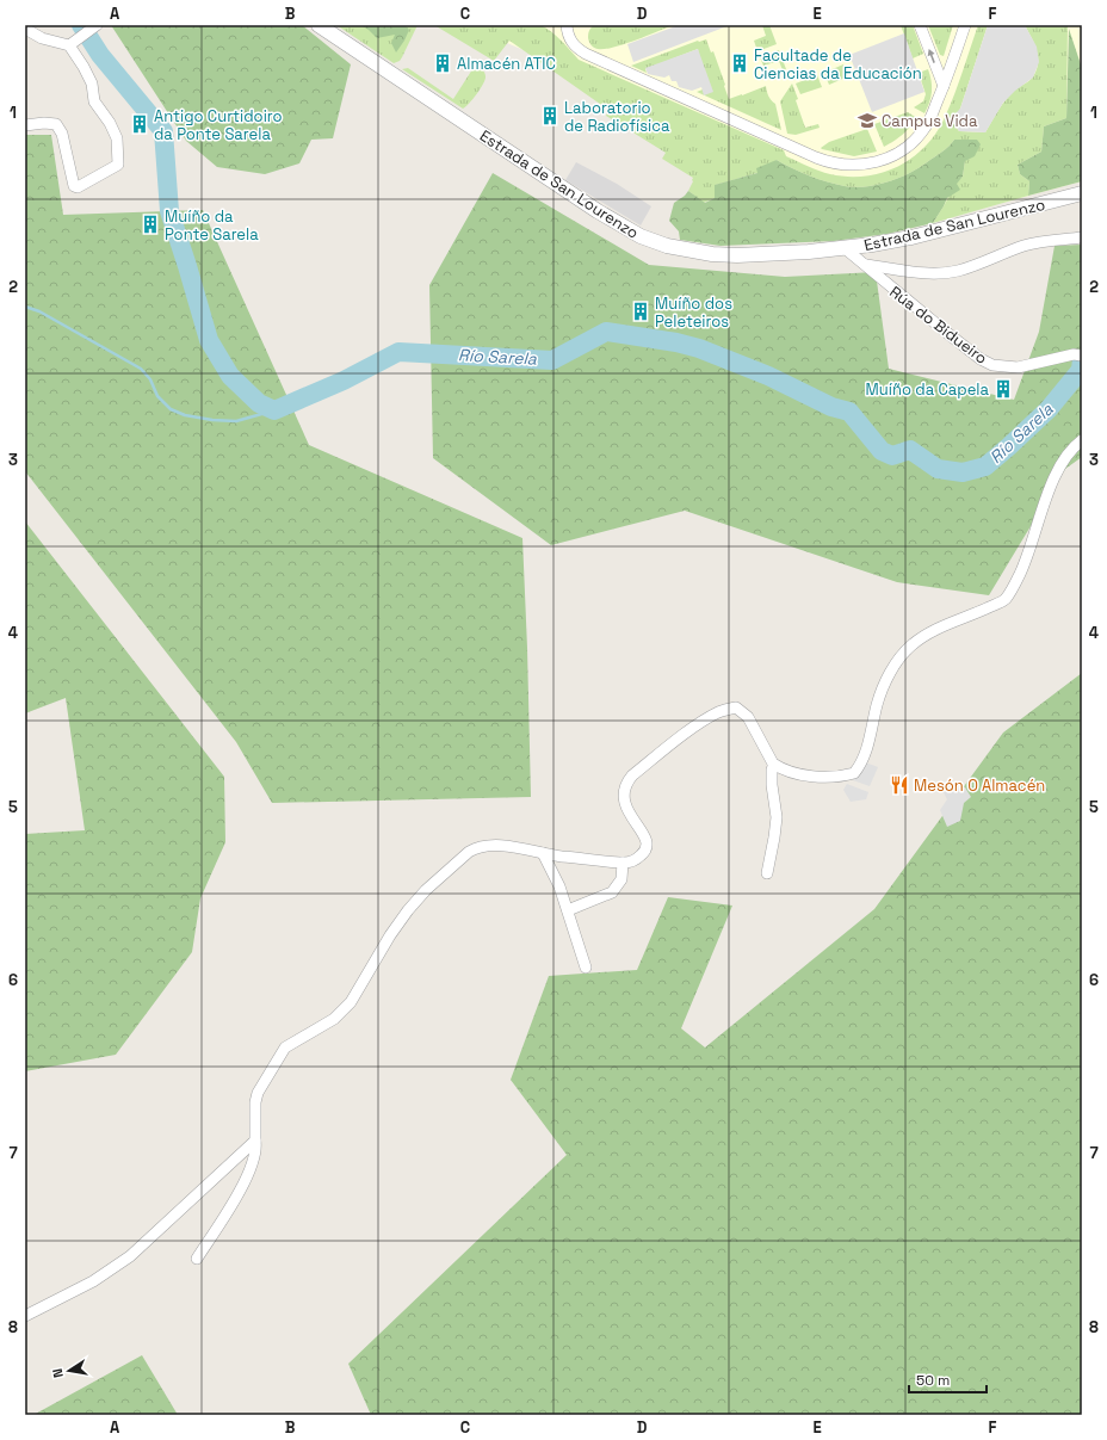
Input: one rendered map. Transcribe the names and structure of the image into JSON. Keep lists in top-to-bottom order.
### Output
{
  "streets": {
    "street": ["Estrada de San Lourenzo", "Rúa do Bidueiro"]
  },
  "crossings": [
    ["Estrada de San Lourenzo", "Rúa do Bidueiro"]
  ],
  "water": ["Río Sarela"],
  "places": {
    "building": [
      "Almacén ATIC",
      "Facultade de Ciencias da Educación",
      "Laboratorio de Radiofísica",
      "Antigo Curtidoiro da Ponte Sarela",
      "Muíño da Ponte Sarela",
      "Muíño dos Peleteiros",
      "Muíño da Capela"
    ],
    "school or university": ["Campus Vida"],
    "restaurant": ["Mesón O Almacén"]
  },
  "scale_bar": "50 m",
  "north": "left",
  "grid": {
    "columns": [
      "A",
      "B",
      "C",
      "D",
      "E",
      "F"
    ],
    "rows": [
      "1",
      "2",
      "3",
      "4",
      "5",
      "6",
      "7",
      "8"
    ]
  }
}
